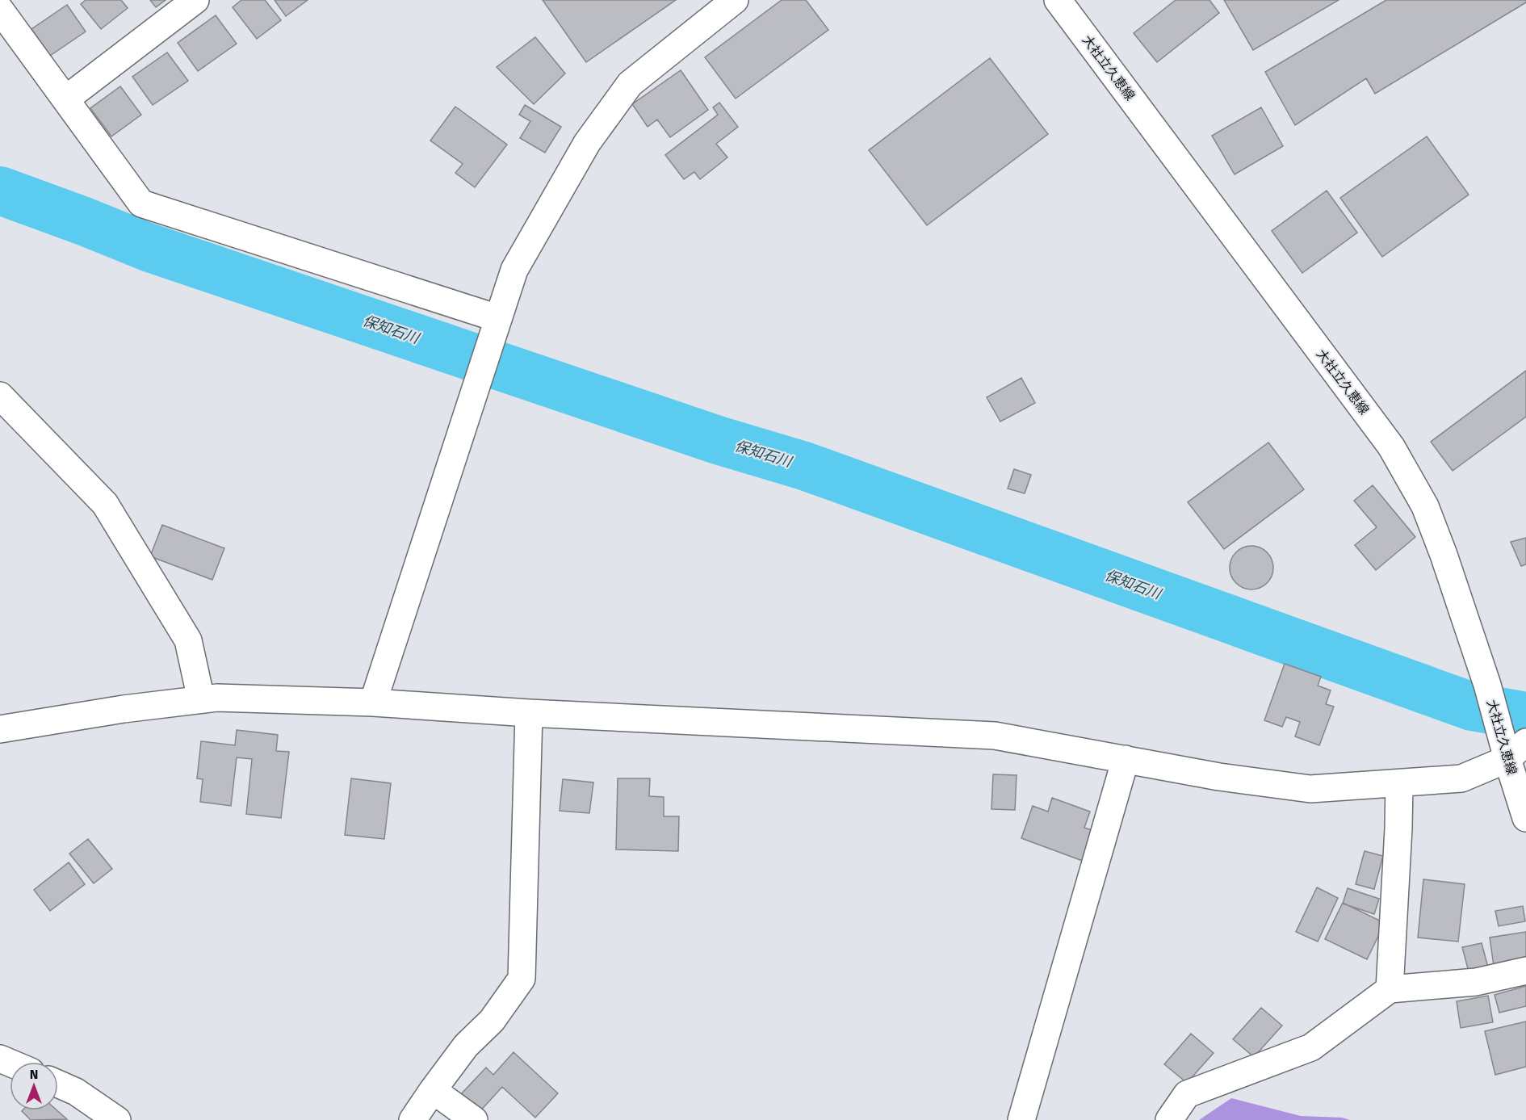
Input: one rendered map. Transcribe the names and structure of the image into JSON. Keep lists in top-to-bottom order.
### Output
{
  "streets": {
    "street": ["大社立久恵線"]
  },
  "water": ["保知石川"],
  "north": "top"
}
